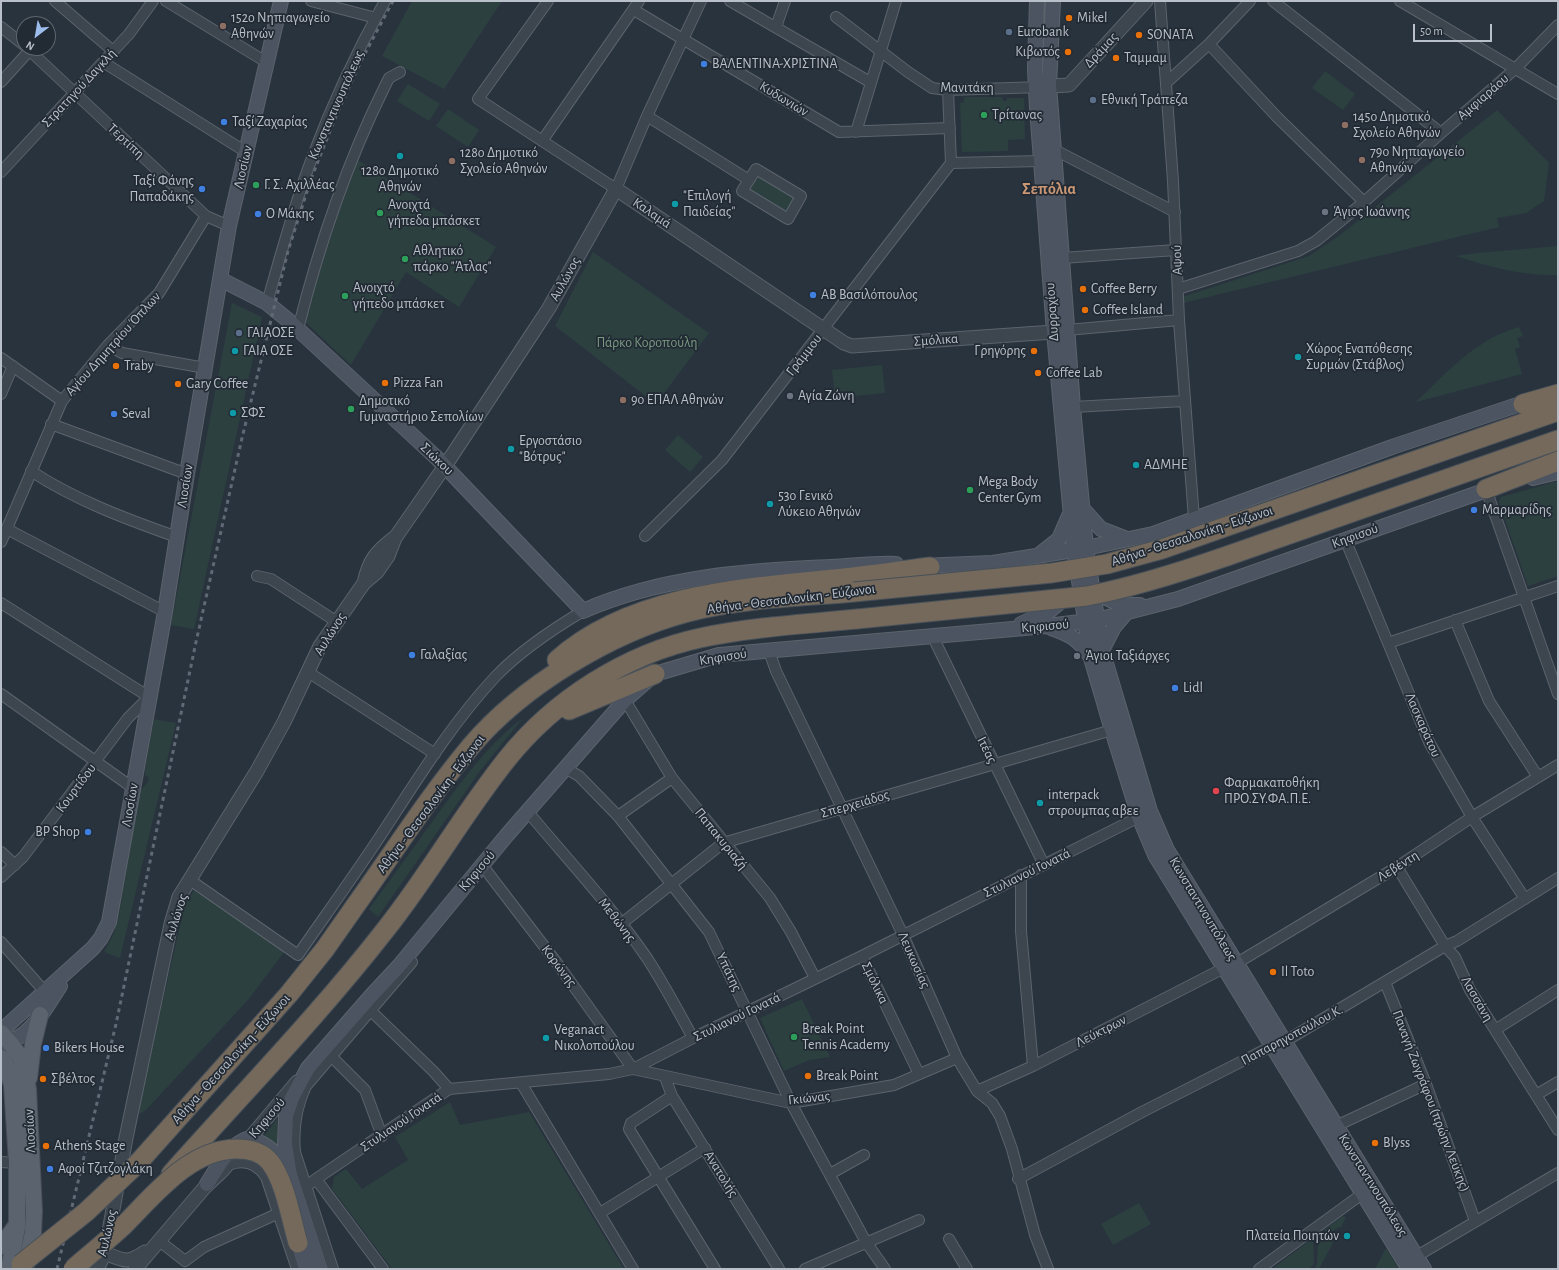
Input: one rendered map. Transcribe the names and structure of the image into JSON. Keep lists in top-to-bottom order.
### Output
{
  "streets": {
    "highway": ["Αθήνα - Θεσσαλονίκη - Εύζωνοι"],
    "main road": [
      "Κωνσταντινουπόλεως",
      "Λιοσίων",
      "Δυρραχίου",
      "Σιώκου",
      "Κηφισού"
    ],
    "street": [
      "Δράμας",
      "Στρατηγού Δαγκλή",
      "Μανιτάκη",
      "Αμφιαράου",
      "Κυδωνιών",
      "Τερτίπη",
      "Καλαμά",
      "Αψού",
      "Αυλώνος",
      "Σμόλικα",
      "Αγίου Δημητρίου Όπλων",
      "Γράμμου",
      "Λασκαράτου",
      "Ιτέας",
      "Κουρτίδου",
      "Σπερχειάδος",
      "Παπακυριαζή",
      "Λεβέντη",
      "Στυλιανού Γονατά",
      "Μεθώνης",
      "Λευκωσίας",
      "Κορώνης",
      "Υπάτης",
      "Λασσάνη",
      "Λεύκτρων",
      "Παπαρηγοπούλου Κ.",
      "Γκιώνας",
      "Παναγή Ζωγράφου (πρώην Λεύκης)",
      "Ανατολής"
    ]
  },
  "crossings": [
    ["Δράμας", "Μανιτάκη"],
    ["Δράμας", "Δυρραχίου"],
    ["Στρατηγού Δαγκλή", "Τερτίπη"],
    ["Μανιτάκη", "Δυρραχίου"],
    ["Αμφιαράου", "Αψού"],
    ["Κυδωνιών", "Αυλώνος"],
    ["Κωνσταντινουπόλεως", "Σιώκου"],
    ["Κωνσταντινουπόλεως", "Κηφισού"],
    ["Κωνσταντινουπόλεως", "Σπερχειάδος"],
    ["Κωνσταντινουπόλεως", "Λεβέντη"],
    ["Κωνσταντινουπόλεως", "Στυλιανού Γονατά"],
    ["Κωνσταντινουπόλεως", "Λεύκτρων"],
    ["Κωνσταντινουπόλεως", "Παπαρηγοπούλου Κ."],
    ["Τερτίπη", "Λιοσίων"],
    ["Τερτίπη", "Αγίου Δημητρίου Όπλων"],
    ["Λιοσίων", "Σιώκου"],
    ["Λιοσίων", "Κουρτίδου"],
    ["Καλαμά", "Αυλώνος"],
    ["Καλαμά", "Σμόλικα"],
    ["Καλαμά", "Γράμμου"],
    ["Αψού", "Σμόλικα"],
    ["Αυλώνος", "Σιώκου"],
    ["Δυρραχίου", "Σμόλικα"],
    ["Σμόλικα", "Γράμμου"],
    ["Σμόλικα", "Στυλιανού Γονατά"],
    ["Σμόλικα", "Γκιώνας"],
    ["Κηφισού", "Λασκαράτου"],
    ["Κηφισού", "Ιτέας"],
    ["Κηφισού", "Παπακυριαζή"],
    ["Κηφισού", "Στυλιανού Γονατά"],
    ["Κηφισού", "Μεθώνης"],
    ["Κηφισού", "Λευκωσίας"],
    ["Κηφισού", "Κορώνης"],
    ["Κηφισού", "Υπάτης"],
    ["Λασκαράτου", "Λεβέντη"],
    ["Λασκαράτου", "Παπαρηγοπούλου Κ."],
    ["Ιτέας", "Σπερχειάδος"],
    ["Ιτέας", "Στυλιανού Γονατά"],
    ["Σπερχειάδος", "Παπακυριαζή"],
    ["Σπερχειάδος", "Μεθώνης"],
    ["Σπερχειάδος", "Λευκωσίας"],
    ["Σπερχειάδος", "Υπάτης"],
    ["Παπακυριαζή", "Στυλιανού Γονατά"],
    ["Λεβέντη", "Λασσάνη"],
    ["Λεβέντη", "Λεύκτρων"],
    ["Στυλιανού Γονατά", "Μεθώνης"],
    ["Στυλιανού Γονατά", "Λευκωσίας"],
    ["Στυλιανού Γονατά", "Κορώνης"],
    ["Στυλιανού Γονατά", "Υπάτης"],
    ["Στυλιανού Γονατά", "Γκιώνας"],
    ["Λευκωσίας", "Λεύκτρων"],
    ["Λευκωσίας", "Παπαρηγοπούλου Κ."],
    ["Λευκωσίας", "Γκιώνας"],
    ["Κορώνης", "Γκιώνας"],
    ["Υπάτης", "Γκιώνας"],
    ["Λασσάνη", "Παπαρηγοπούλου Κ."],
    ["Παπαρηγοπούλου Κ.", "Παναγή Ζωγράφου (πρώην Λεύκης)"],
    ["Γκιώνας", "Ανατολής"]
  ],
  "districts": ["Σεπόλια"],
  "parks": ["Πάρκο Κοροπούλη"],
  "places": [
    "Mikel",
    "152ο Νηπιαγωγείο Αθηνών",
    "Eurobank",
    "SONATA",
    "Κιβωτός",
    "Ταμμαμ",
    "ΒΑΛΕΝΤΙΝΑ-ΧΡΙΣΤΙΝΑ",
    "Εθνική Τράπεζα",
    "Τρίτωνας",
    "Ταξί Ζαχαρίας",
    "145ο Δημοτικό Σχολείο Αθηνών",
    "128ο Δημοτικό Αθηνών",
    "79ο Νηπιαγωγείο Αθηνών",
    "128ο Δημοτικό Σχολείο Αθηνών",
    "Γ. Σ. Αχιλλέας",
    "Ταξί Φάνης Παπαδάκης",
    "\"Επιλογή Παιδείας\"",
    "Άγιος Ιωάννης",
    "Ανοιχτά γήπεδα μπάσκετ",
    "Ο Μάκης",
    "Αθλητικό πάρκο \"Άτλας\"",
    "Coffee Berry",
    "ΑΒ Βασιλόπουλος",
    "Ανοιχτό γήπεδο μπάσκετ",
    "Coffee Island",
    "ΓΑΙΑΟΣΕ",
    "ΓΑΙΑ ΟΣΕ",
    "Γρηγόρης",
    "Χώρος Εναπόθεσης Συρμών (Στάβλος)",
    "Traby",
    "Coffee Lab",
    "Pizza Fan",
    "Gary Coffee",
    "Αγία Ζώνη",
    "9ο ΕΠΑΛ Αθηνών",
    "Δημοτικό Γυμναστήριο Σεπολίων",
    "ΣΦΣ",
    "Seval",
    "Εργοστάσιο \"Βότρυς\"",
    "ΑΔΜΗΕ",
    "Mega Body Center Gym",
    "53ο Γενικό Λύκειο Αθηνών",
    "Μαρμαρίδης",
    "Γαλαξίας",
    "Άγιοι Ταξιάρχες",
    "Lidl",
    "Φαρμακαποθήκη ΠΡΟ.ΣΥ.ΦΑ.Π.Ε.",
    "interpack στρουμπας αβεε",
    "BP Shop",
    "Il Toto",
    "Break Point Tennis Academy",
    "Veganact Νικολοπούλου",
    "Bikers House",
    "Break Point",
    "Σβέλτος",
    "Blyss",
    "Athens Stage",
    "Αφοί Τζιτζογλάκη",
    "Πλατεία Ποιητών"
  ],
  "scale_bar": "50 m",
  "north": "bottom left"
}
